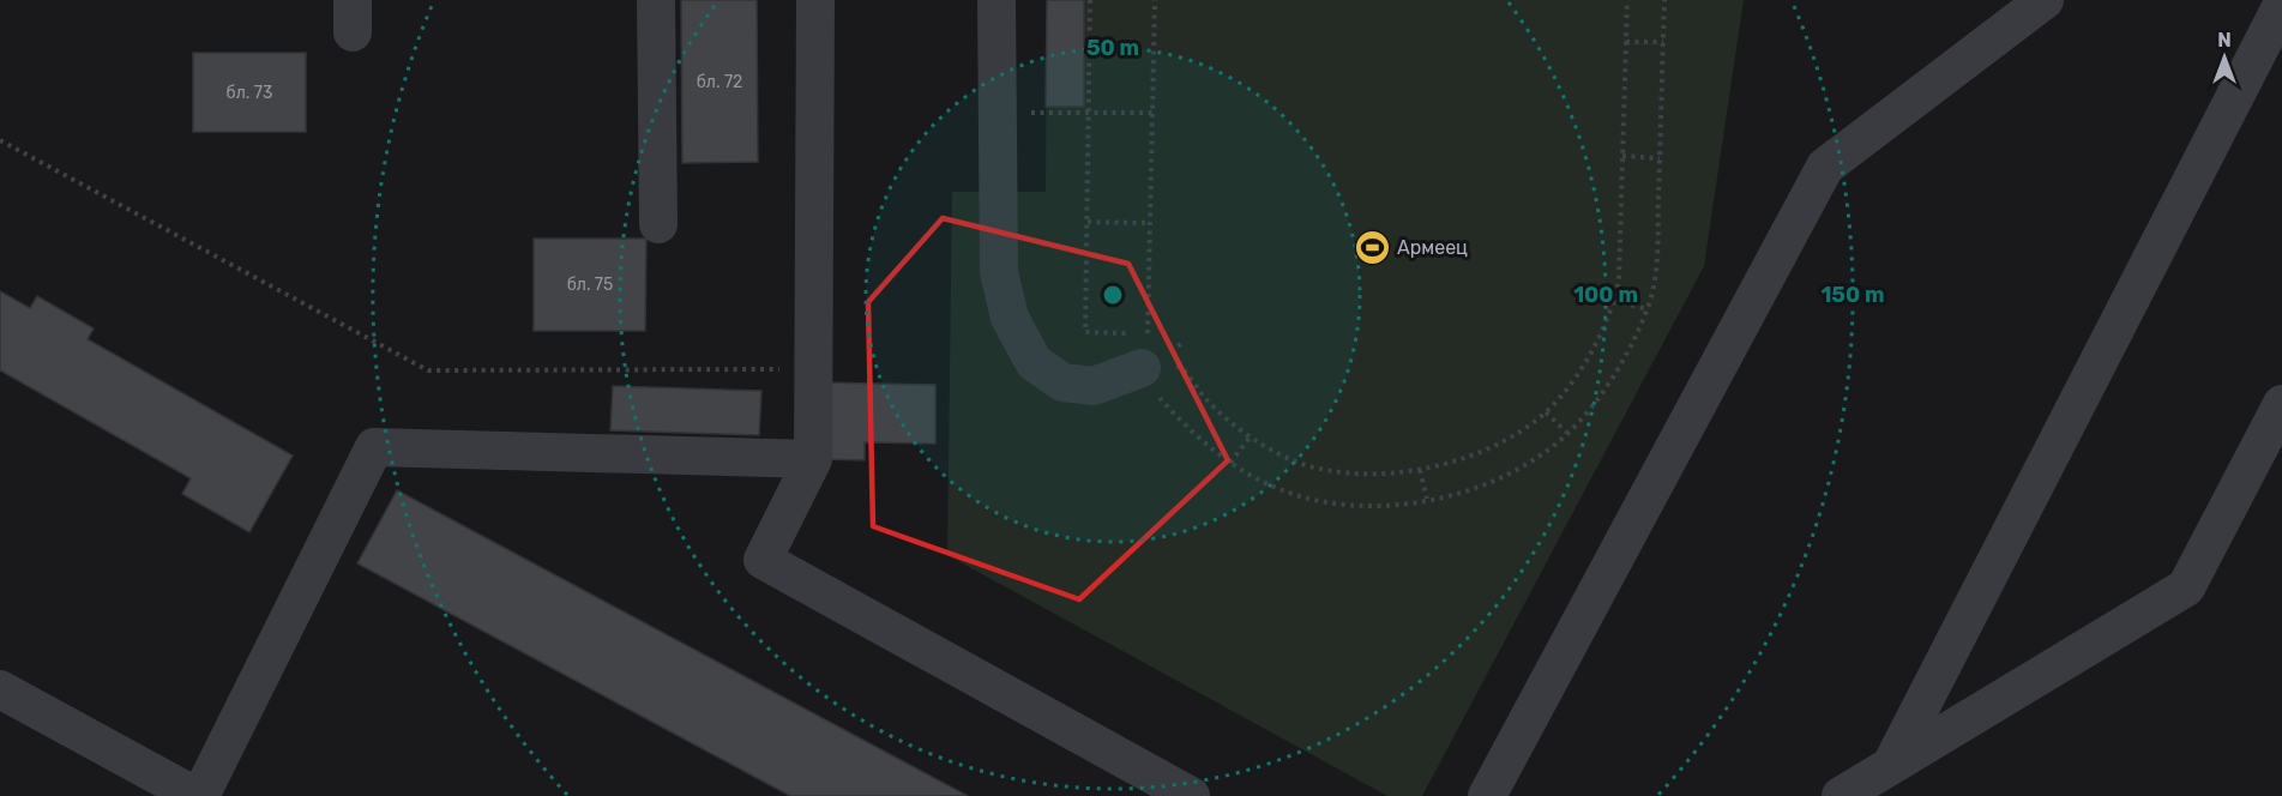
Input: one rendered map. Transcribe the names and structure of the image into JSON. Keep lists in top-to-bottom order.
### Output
{
  "places": {
    "sports": ["Армеец"]
  },
  "house_numbers": ["бл. 72", "бл. 73", "бл. 75"],
  "north": "top",
  "rings": ["50 m", "100 m", "150 m"]
}
